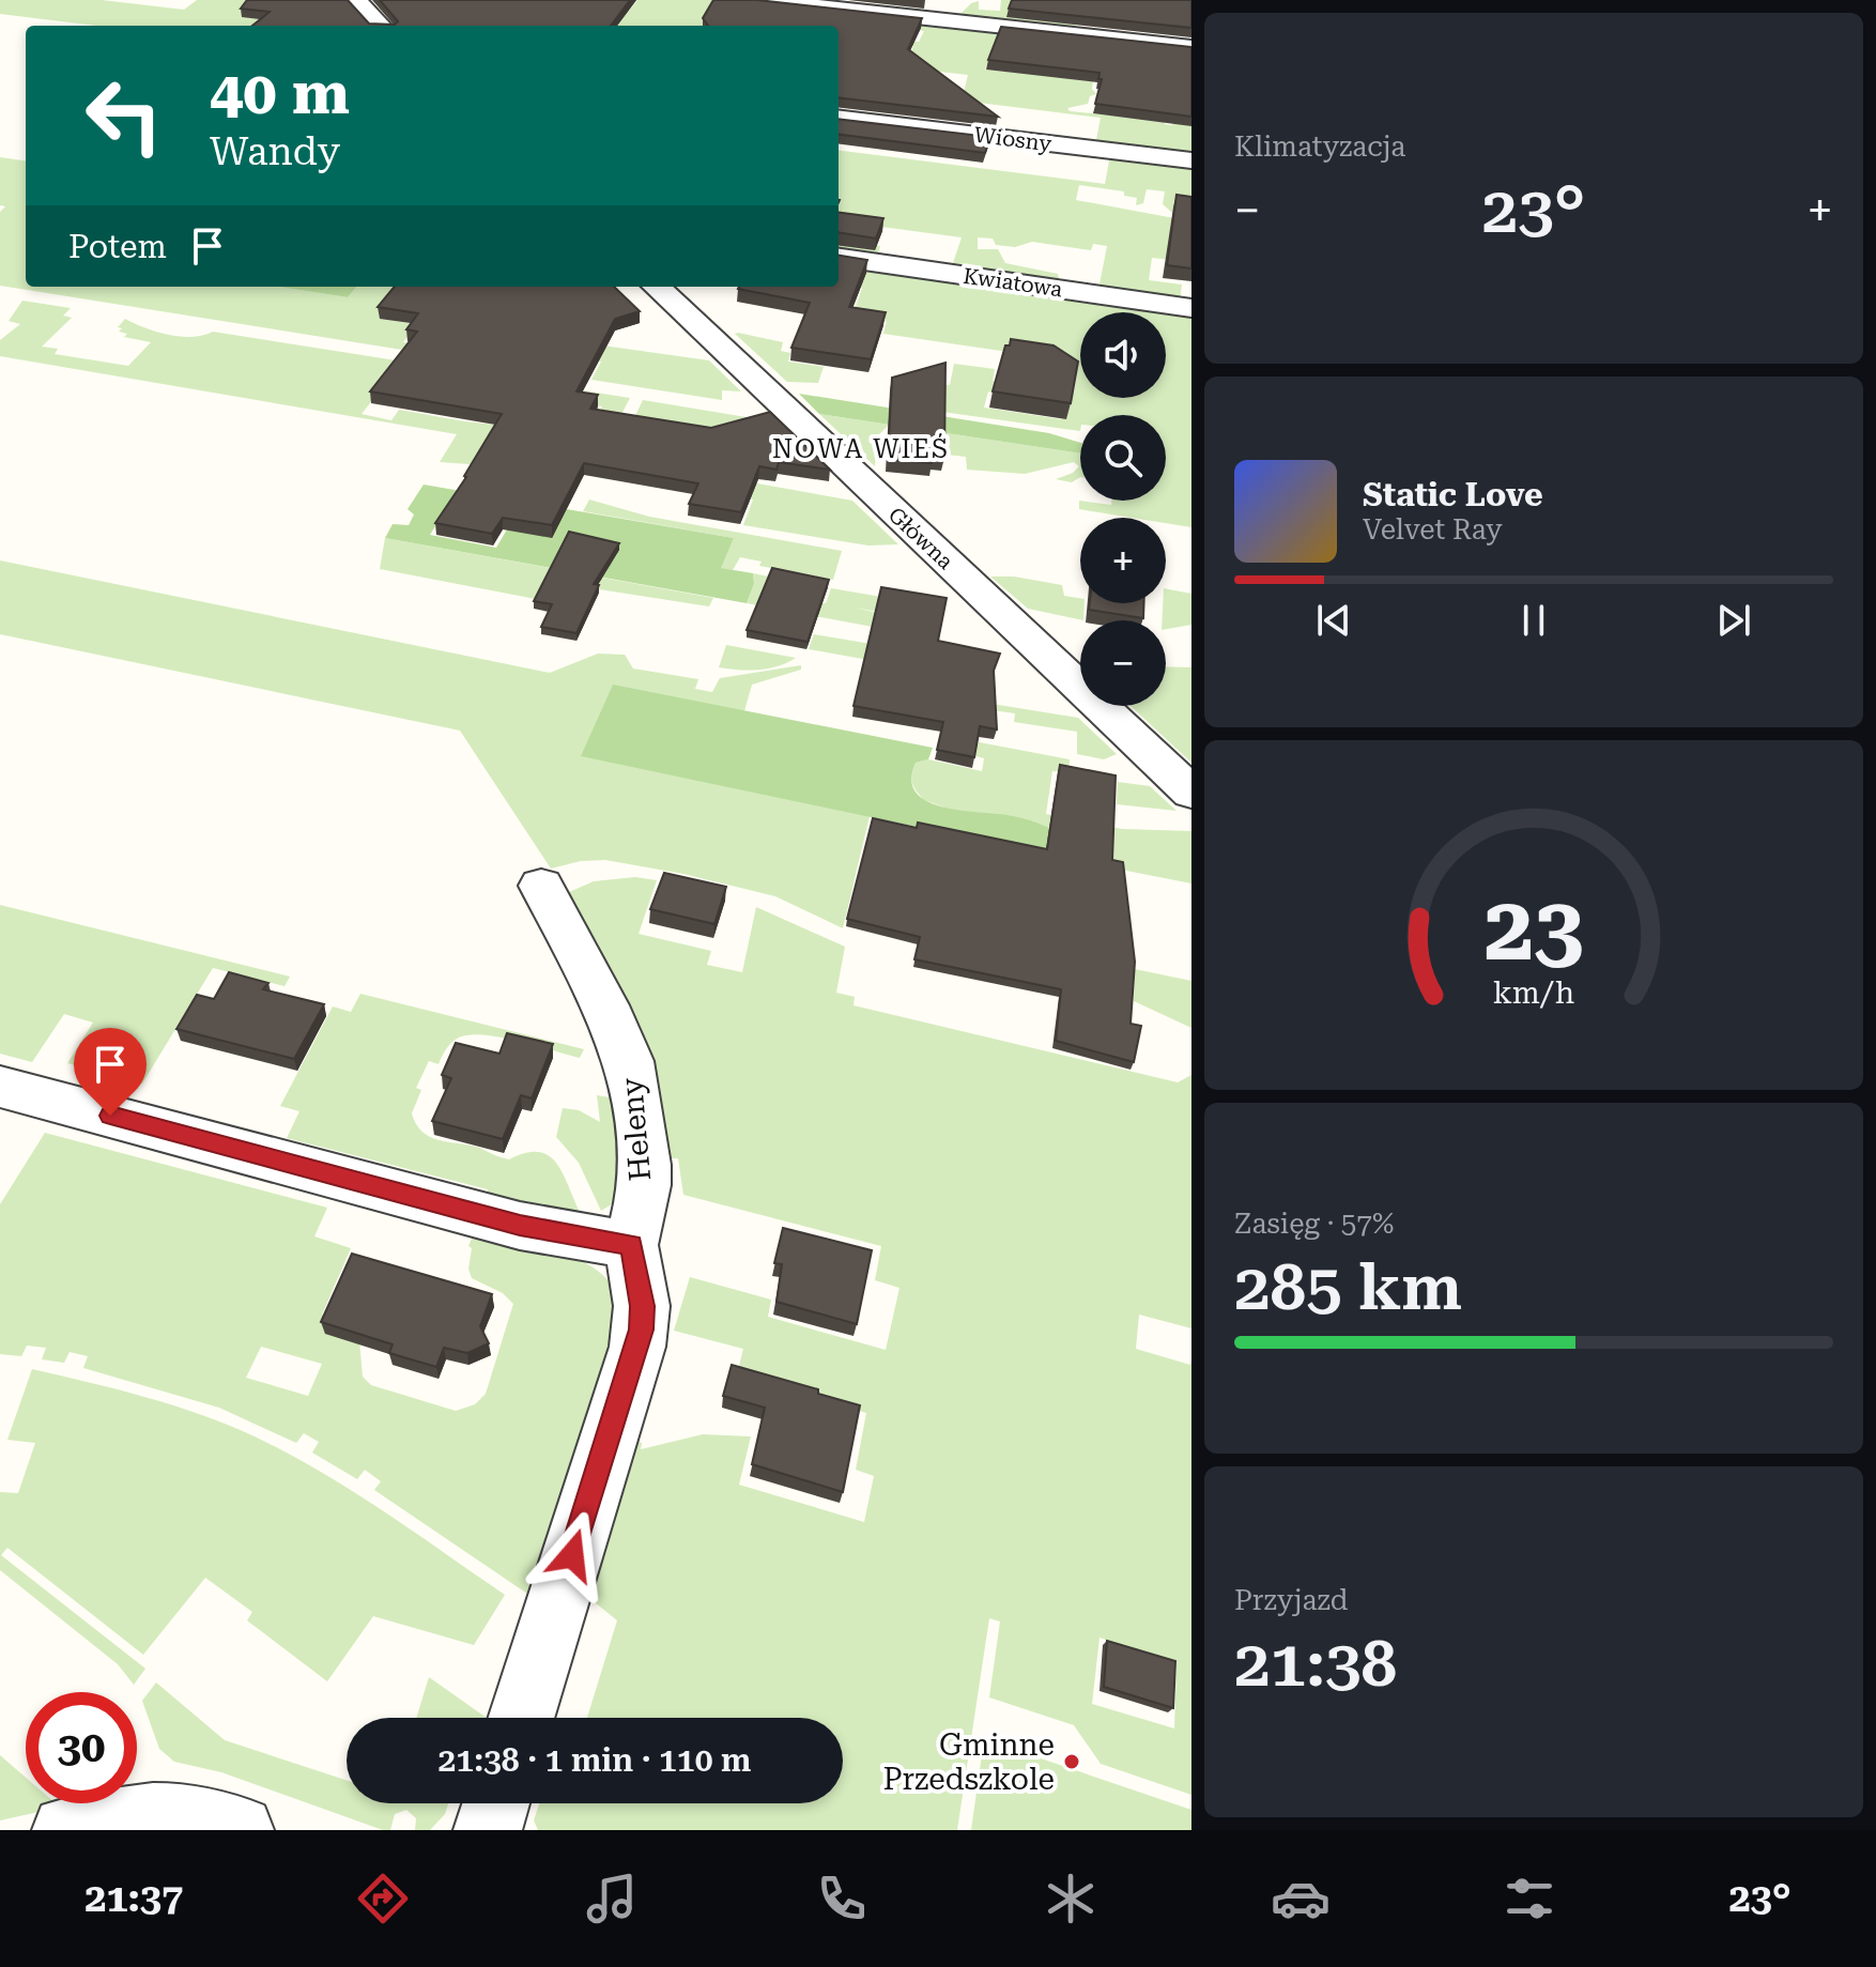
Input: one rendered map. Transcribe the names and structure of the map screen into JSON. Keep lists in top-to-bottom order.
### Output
{
  "streets": {
    "street": [
      "Wiosny",
      "Kwiatowa",
      "Główna",
      "Heleny"
    ]
  },
  "districts": ["NOWA WIEŚ"],
  "places": ["Gminne Przedszkole"],
  "page": {
    "tile": [
      "Klimatyzacja",
      ["Zasięg · 57%", "285 km"],
      ["Przyjazd", "21:38"]
    ],
    "turn": ["40 m", "Wandy"],
    "heat": ["−", "23°", "+"],
    "then": "Potem",
    "map_buttons": ["+", "−"],
    "song": ["Static Love", "Velvet Ray"],
    "limit": "30",
    "trip": "21:38 · 1 min · 110 m",
    "tabs": ["21:37", "23°"],
    "gauge": ["23", "km/h"]
  }
}
